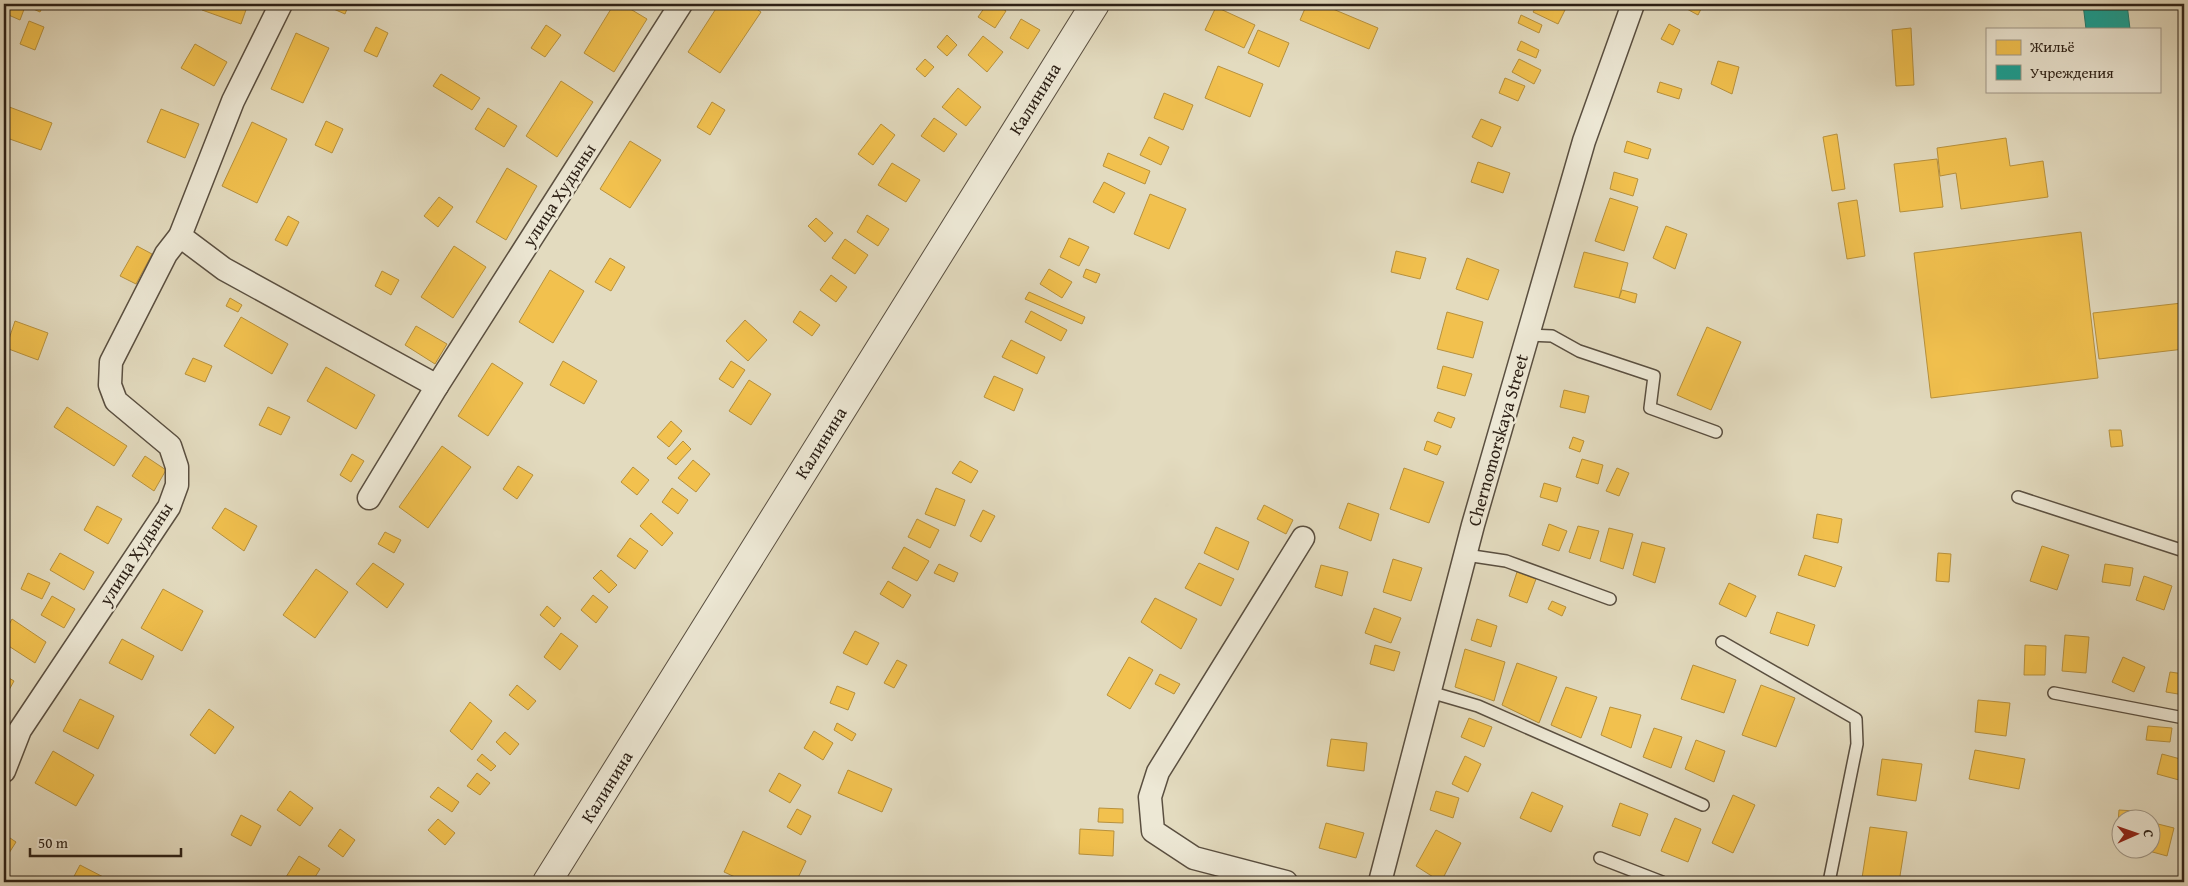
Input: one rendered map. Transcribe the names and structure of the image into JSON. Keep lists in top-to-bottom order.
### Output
{
  "streets": {
    "street": ["Калинина", "улица Худыны", "Chernomorskaya Street"]
  },
  "legend": ["Жильё", "Учреждения"],
  "scale_bar": "50 m",
  "north": "right"
}
